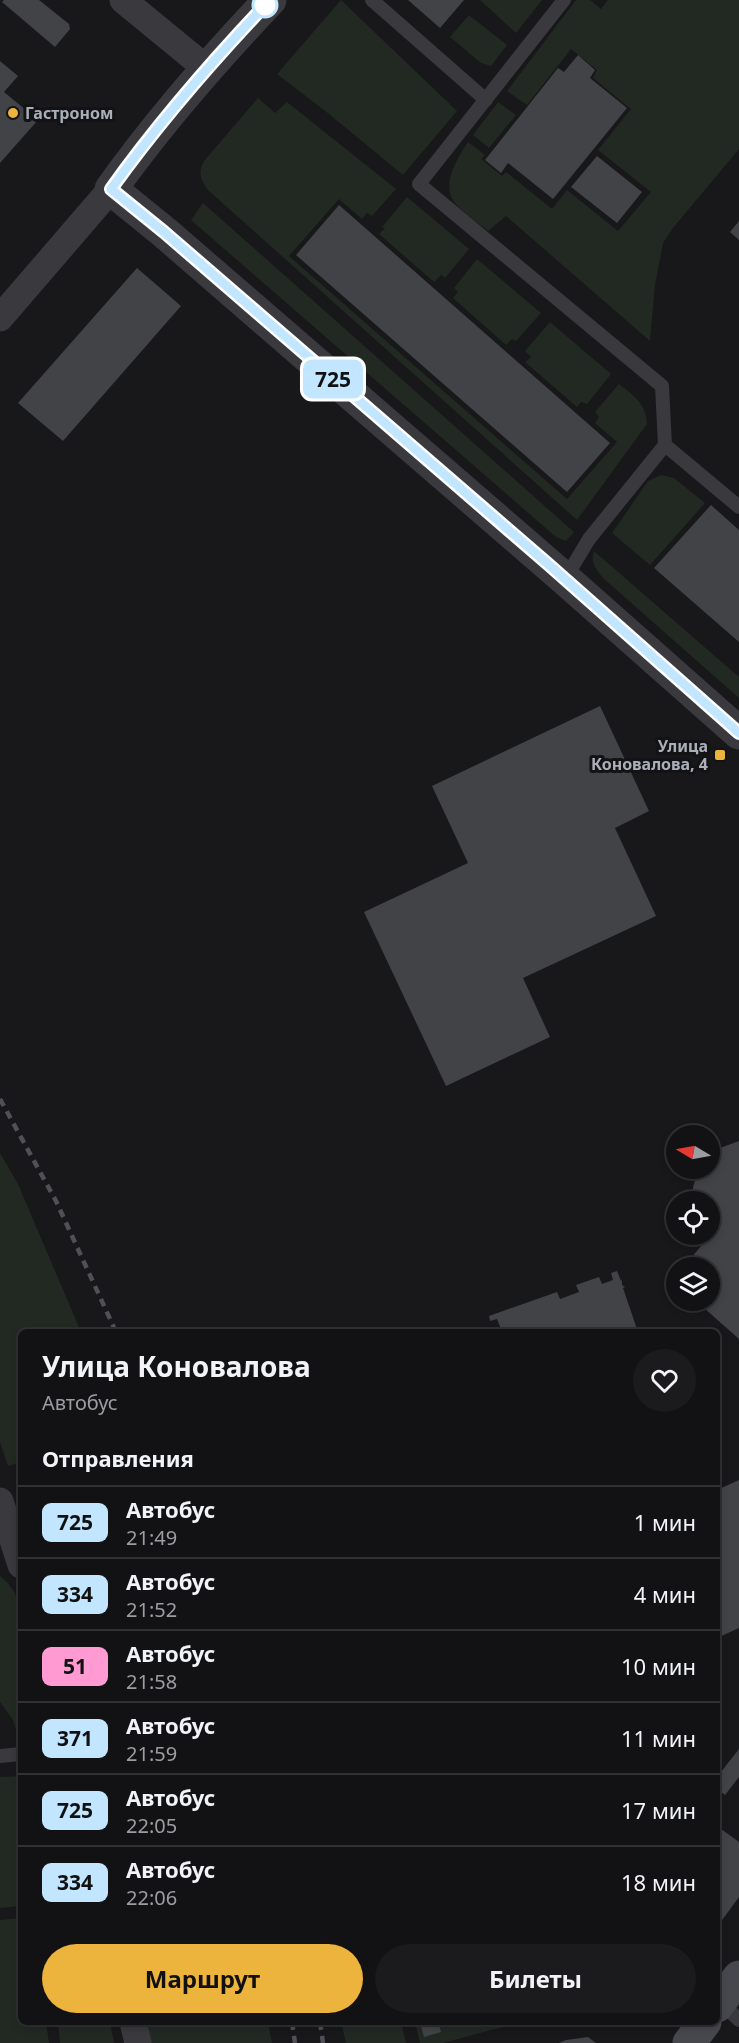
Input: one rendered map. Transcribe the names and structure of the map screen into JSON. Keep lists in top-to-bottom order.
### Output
{
  "places": {
    "other": ["Гастроном"],
    "transit": ["Улица Коновалова, 4"]
  },
  "lines": ["bus line 725"],
  "north": "left",
  "page": {
    "on_map": "725",
    "heading": [
      ["Улица Коновалова", "Автобус"],
      "Отправления"
    ],
    "list": [
      {
        "mark": "725",
        "name": "Автобус",
        "note": "21:49",
        "value": "1 мин"
      },
      {
        "mark": "334",
        "name": "Автобус",
        "note": "21:52",
        "value": "4 мин"
      },
      {
        "mark": "51",
        "name": "Автобус",
        "note": "21:58",
        "value": "10 мин"
      },
      {
        "mark": "371",
        "name": "Автобус",
        "note": "21:59",
        "value": "11 мин"
      },
      {
        "mark": "725",
        "name": "Автобус",
        "note": "22:05",
        "value": "17 мин"
      },
      {
        "mark": "334",
        "name": "Автобус",
        "note": "22:06",
        "value": "18 мин"
      }
    ],
    "buttons": ["Маршрут", "Билеты"]
  }
}
